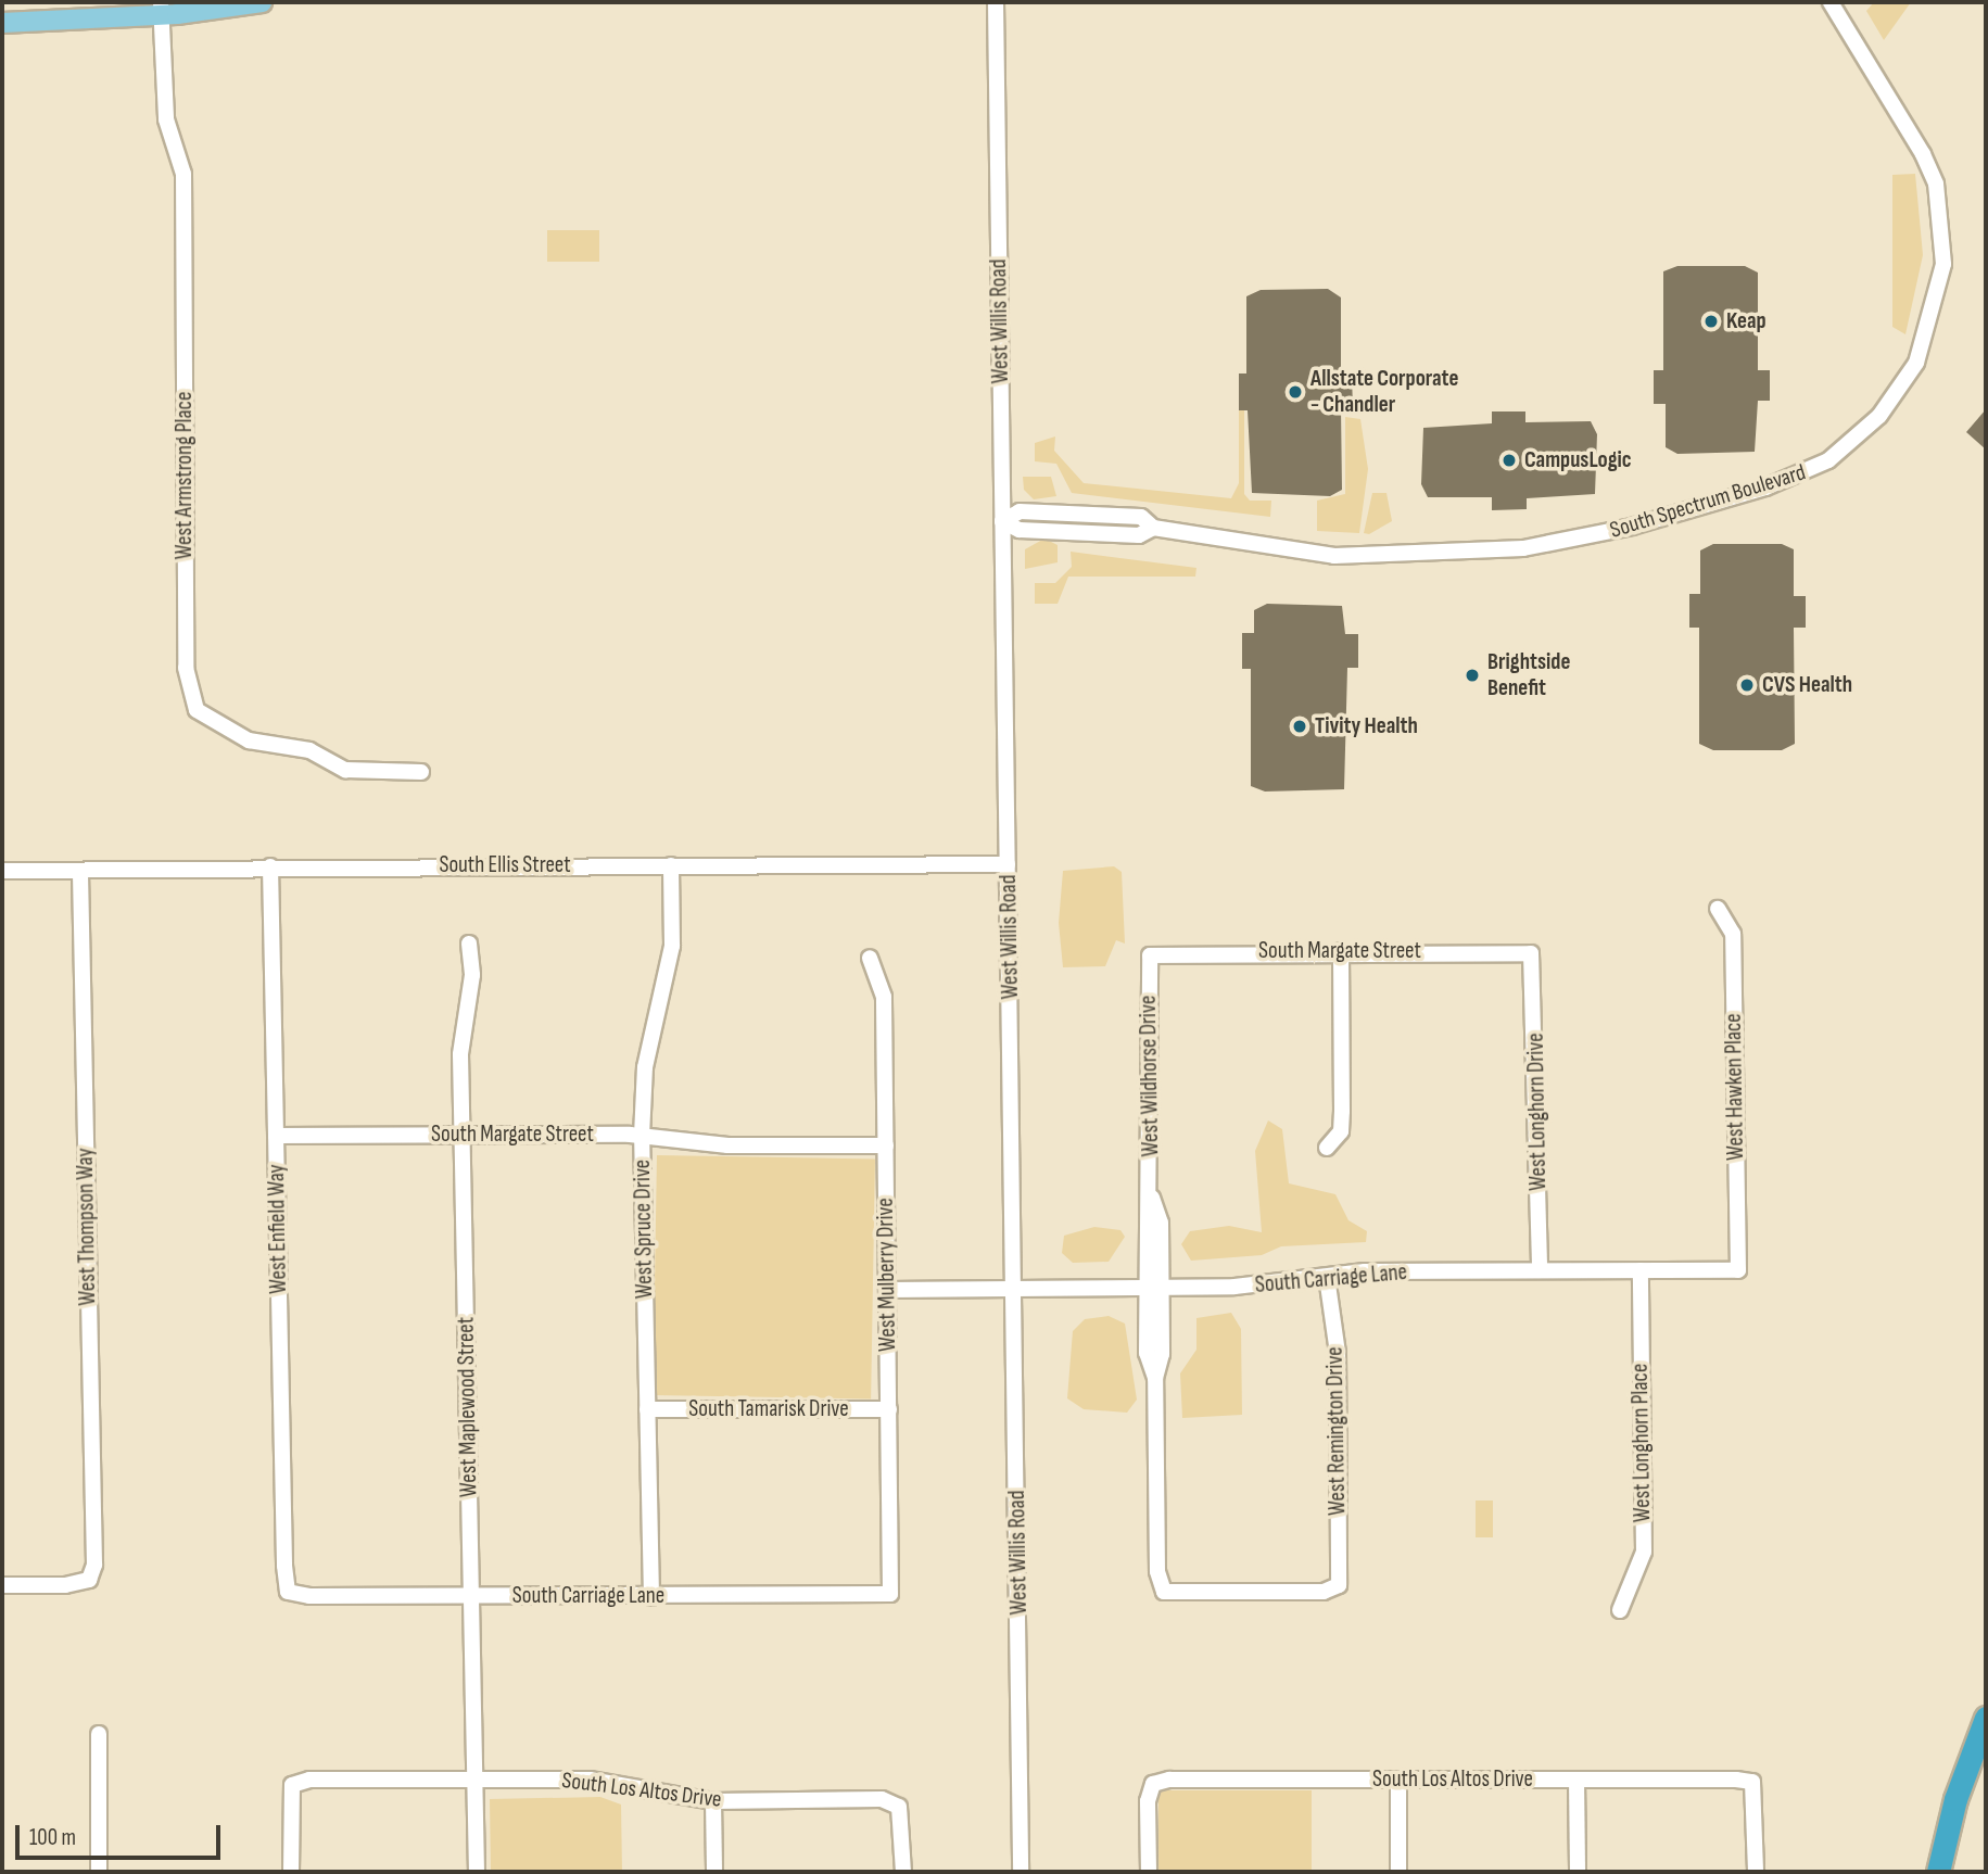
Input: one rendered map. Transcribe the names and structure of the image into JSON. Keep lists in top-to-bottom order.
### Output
{
  "streets": {
    "street": [
      "West Willis Road",
      "West Armstrong Place",
      "South Spectrum Boulevard",
      "South Ellis Street",
      "South Margate Street",
      "West Wildhorse Drive",
      "West Hawken Place",
      "West Longhorn Drive",
      "West Thompson Way",
      "West Enfield Way",
      "West Spruce Drive",
      "West Mulberry Drive",
      "South Carriage Lane",
      "West Maplewood Street",
      "South Tamarisk Drive",
      "West Remington Drive",
      "West Longhorn Place",
      "South Los Altos Drive"
    ]
  },
  "crossings": [
    ["West Willis Road", "South Spectrum Boulevard"],
    ["West Willis Road", "South Ellis Street"],
    ["West Willis Road", "South Carriage Lane"],
    ["South Ellis Street", "West Thompson Way"],
    ["South Ellis Street", "West Enfield Way"],
    ["South Ellis Street", "West Spruce Drive"],
    ["South Margate Street", "West Wildhorse Drive"],
    ["South Margate Street", "West Longhorn Drive"],
    ["South Margate Street", "West Enfield Way"],
    ["South Margate Street", "West Spruce Drive"],
    ["South Margate Street", "West Mulberry Drive"],
    ["South Margate Street", "West Maplewood Street"],
    ["West Wildhorse Drive", "South Carriage Lane"],
    ["West Wildhorse Drive", "West Remington Drive"],
    ["West Hawken Place", "South Carriage Lane"],
    ["West Longhorn Drive", "South Carriage Lane"],
    ["West Enfield Way", "South Carriage Lane"],
    ["West Spruce Drive", "South Carriage Lane"],
    ["West Spruce Drive", "South Tamarisk Drive"],
    ["West Mulberry Drive", "South Carriage Lane"],
    ["West Mulberry Drive", "South Tamarisk Drive"],
    ["South Carriage Lane", "West Maplewood Street"],
    ["South Carriage Lane", "West Remington Drive"],
    ["South Carriage Lane", "West Longhorn Place"],
    ["West Maplewood Street", "South Los Altos Drive"]
  ],
  "places": [
    "Keap",
    "Allstate Corporate - Chandler",
    "CampusLogic",
    "Brightside Benefit",
    "CVS Health",
    "Tivity Health"
  ],
  "scale_bar": "100 m"
}
